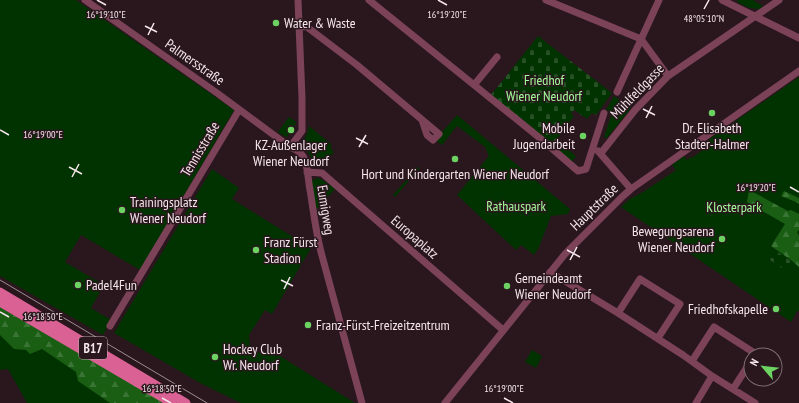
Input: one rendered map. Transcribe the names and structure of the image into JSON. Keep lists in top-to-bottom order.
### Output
{
  "streets": {
    "main road": ["B17"],
    "street": [
      "Palmersstraße",
      "Mühlfeldgasse",
      "Tennisstraße",
      "Hauptstraße",
      "Eumigweg",
      "Europaplatz"
    ]
  },
  "crossings": [
    ["Palmersstraße", "Tennisstraße"],
    ["Palmersstraße", "Eumigweg"],
    ["Hauptstraße", "Europaplatz"],
    ["Eumigweg", "Europaplatz"]
  ],
  "parks": ["Friedhof Wiener Neudorf", "Rathauspark", "Klosterpark"],
  "places": [
    "Water & Waste",
    "Dr. Elisabeth Stadter-Halmer",
    "KZ-Außenlager Wiener Neudorf",
    "Mobile Jugendarbeit",
    "Hort und Kindergarten Wiener Neudorf",
    "Trainingsplatz Wiener Neudorf",
    "Bewegungsarena Wiener Neudorf",
    "Franz Fürst Stadion",
    "Padel4Fun",
    "Gemeindeamt Wiener Neudorf",
    "Friedhofskapelle",
    "Franz-Fürst-Freizeitzentrum",
    "Hockey Club Wr. Neudorf"
  ],
  "north": "top left",
  "coordinates": [
    "16°19'10\"E",
    "16°19'20\"E",
    "48°05'10\"N",
    "16°19'00\"E",
    "16°18'50\"E"
  ]
}
